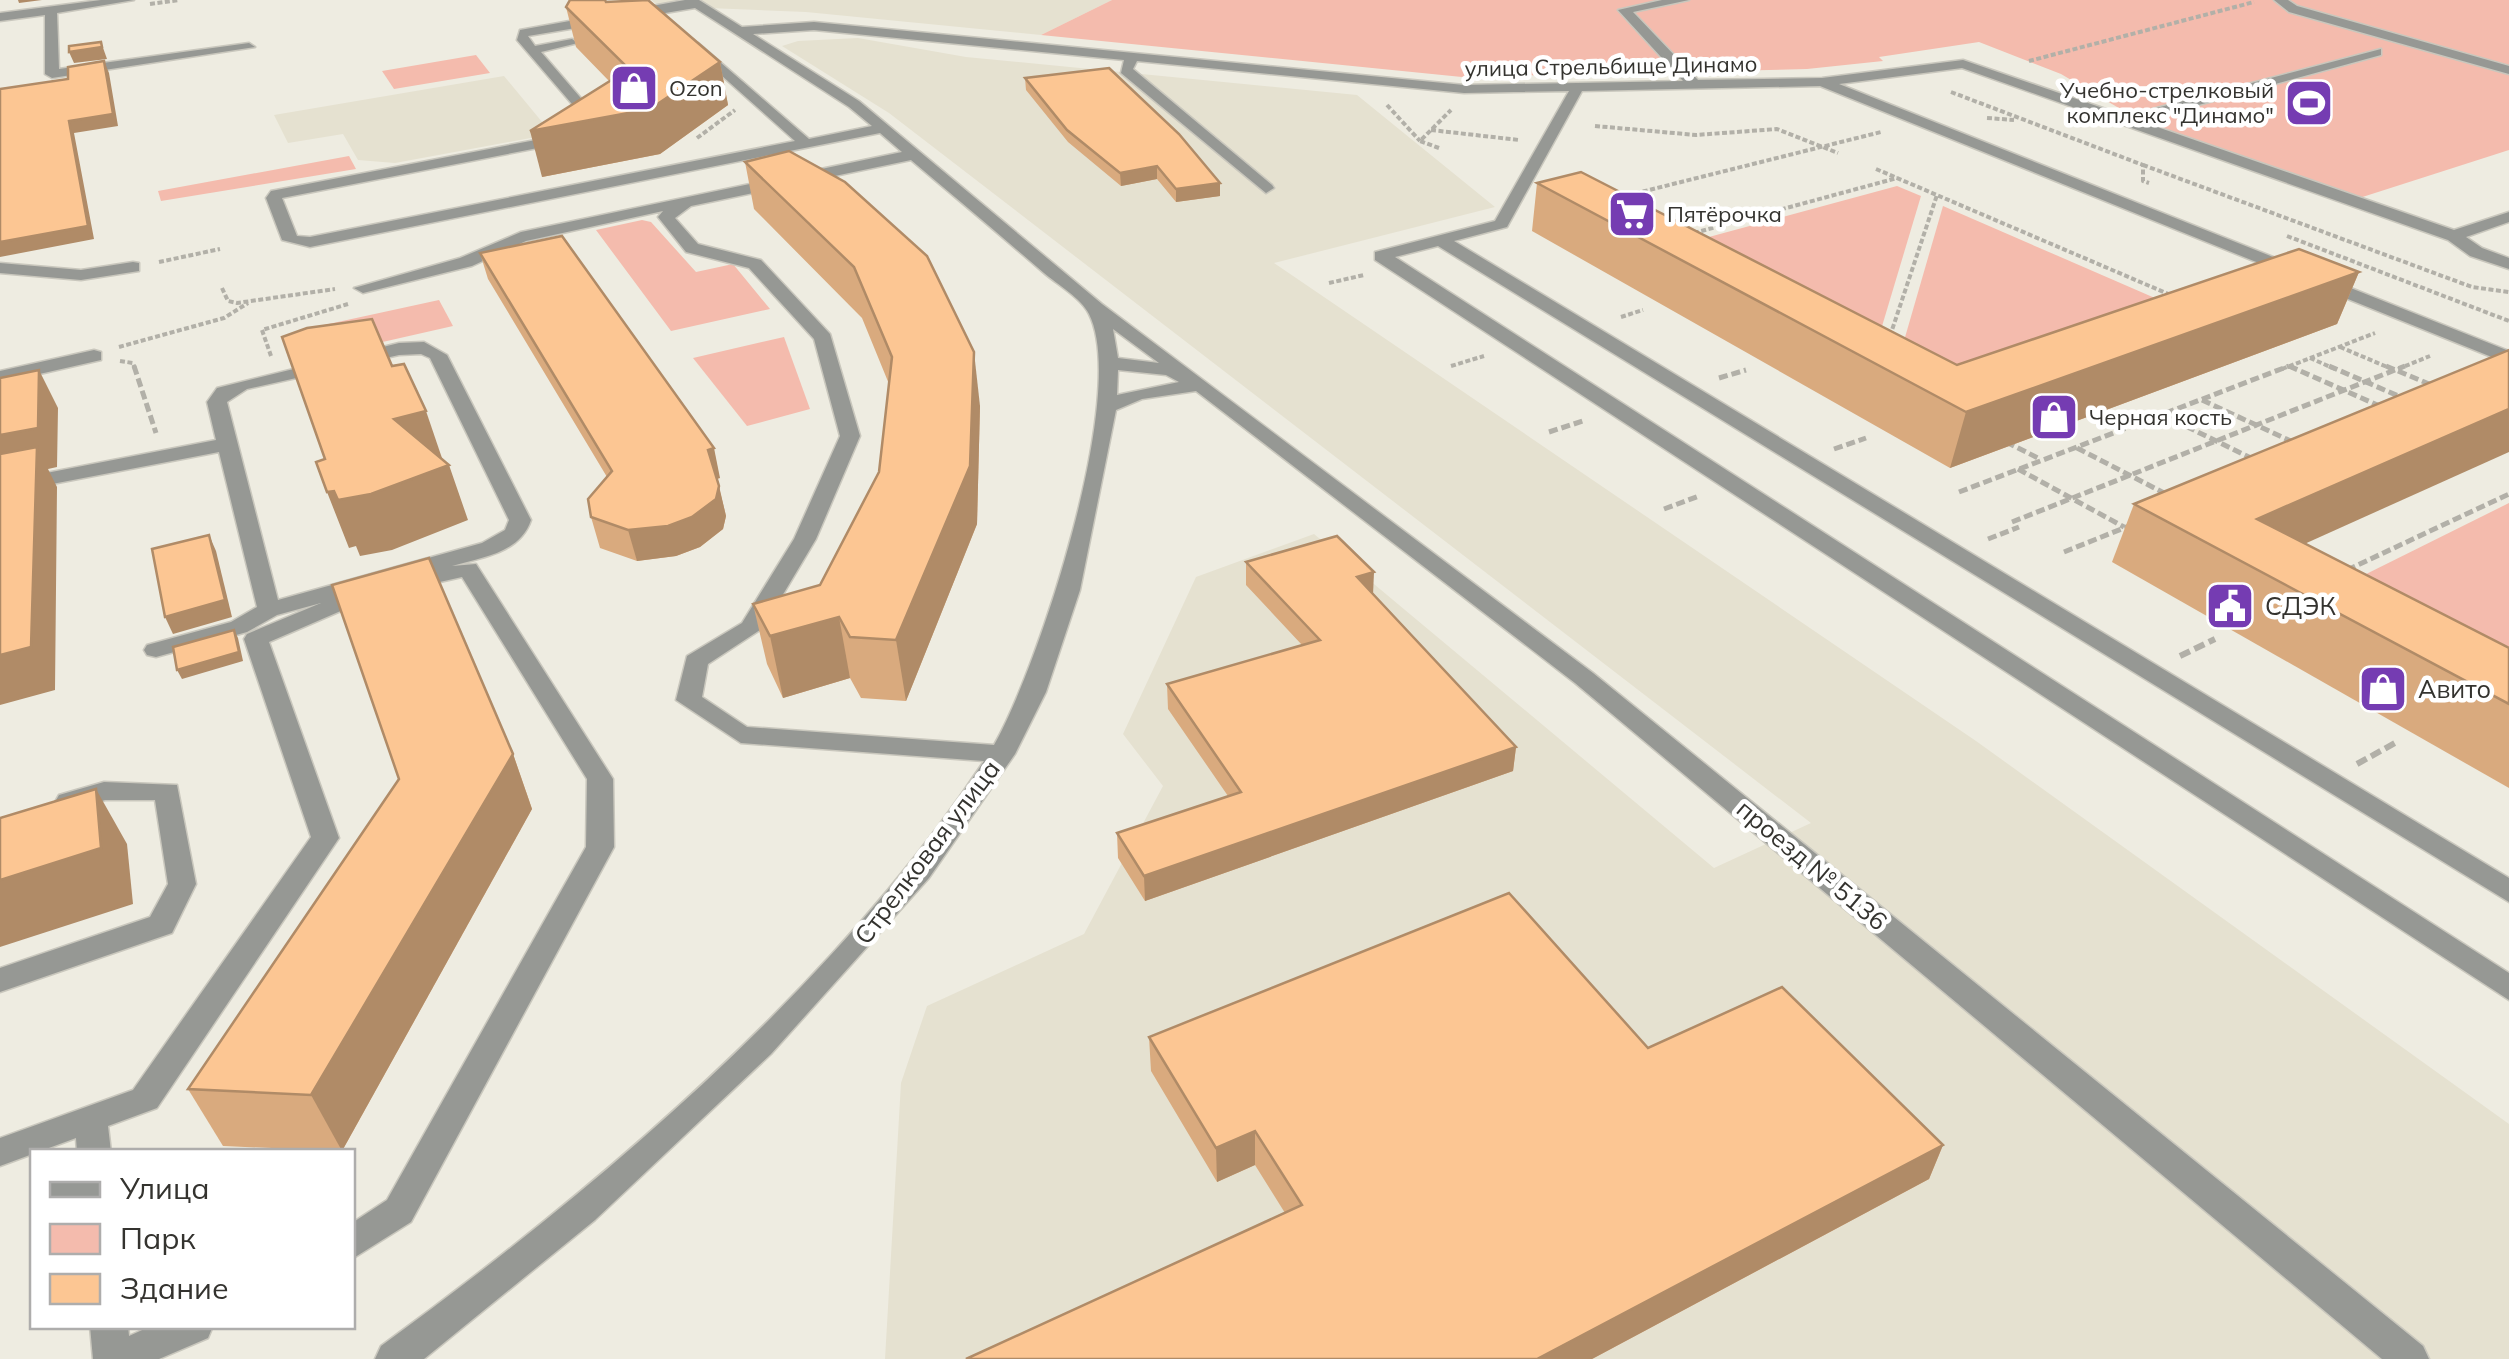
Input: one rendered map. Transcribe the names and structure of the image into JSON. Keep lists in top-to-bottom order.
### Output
{
  "streets": {
    "street": ["улица Стрельбище Динамо", "Стрелковая улица", "проезд № 5136"]
  },
  "crossings": [
    ["Стрелковая улица", "проезд № 5136"]
  ],
  "places": {
    "shop": ["Ozon", "Черная кость", "Авито"],
    "sports": ["Учебно-стрелковый комплекс \"Динамо\""],
    "supermarket": ["Пятёрочка"],
    "public building": ["СДЭК"]
  },
  "legend": ["Улица", "Парк", "Здание"]
}
